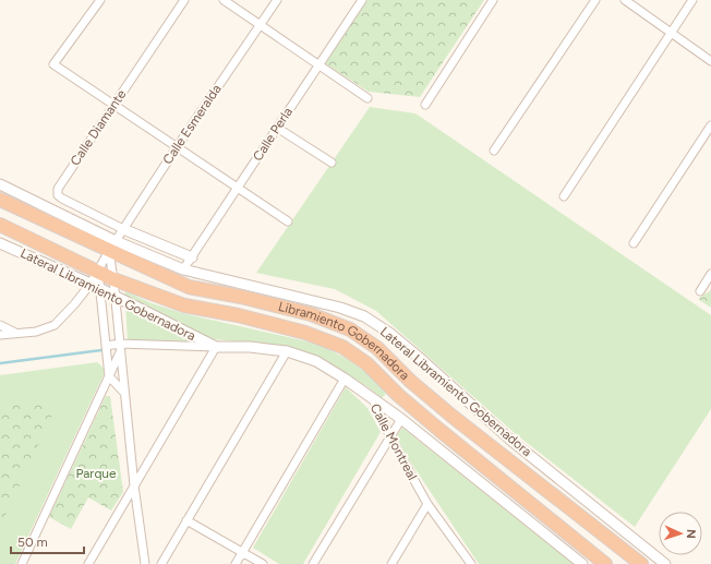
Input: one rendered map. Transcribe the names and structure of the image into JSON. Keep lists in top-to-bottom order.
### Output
{
  "streets": {
    "highway": ["Libramiento Gobernadora"],
    "street": [
      "Calle Esmeralda",
      "Calle Diamante",
      "Calle Perla",
      "Lateral Libramiento Gobernadora",
      "Calle Montreal"
    ]
  },
  "crossings": [
    ["Calle Esmeralda", "Calle Diamante"],
    ["Calle Esmeralda", "Lateral Libramiento Gobernadora"],
    ["Calle Esmeralda", "Libramiento Gobernadora"],
    ["Calle Perla", "Lateral Libramiento Gobernadora"],
    ["Lateral Libramiento Gobernadora", "Libramiento Gobernadora"],
    ["Lateral Libramiento Gobernadora", "Calle Montreal"]
  ],
  "parks": ["Parque"],
  "scale_bar": "50 m",
  "north": "right"
}
